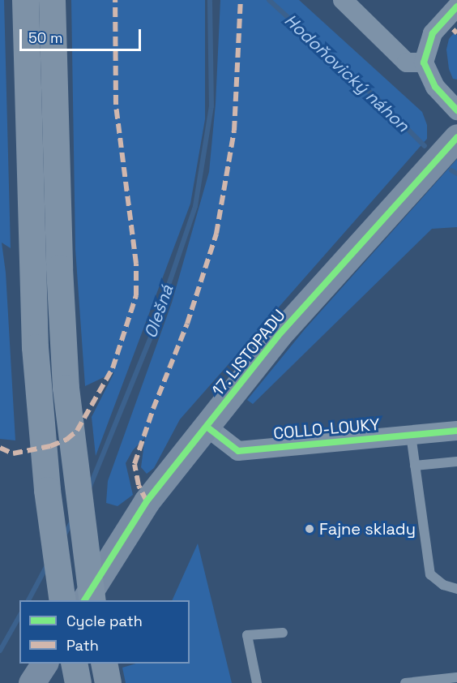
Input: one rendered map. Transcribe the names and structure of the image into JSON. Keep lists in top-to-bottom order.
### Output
{
  "streets": {
    "main road": ["17. LISTOPADU"],
    "street": ["COLLO-LOUKY"]
  },
  "crossings": [
    ["17. LISTOPADU", "COLLO-LOUKY"]
  ],
  "water": ["Hodoňovický náhon", "Olešná"],
  "places": ["Fajne sklady"],
  "legend": ["Cycle path", "Path"],
  "scale_bar": "50 m"
}
